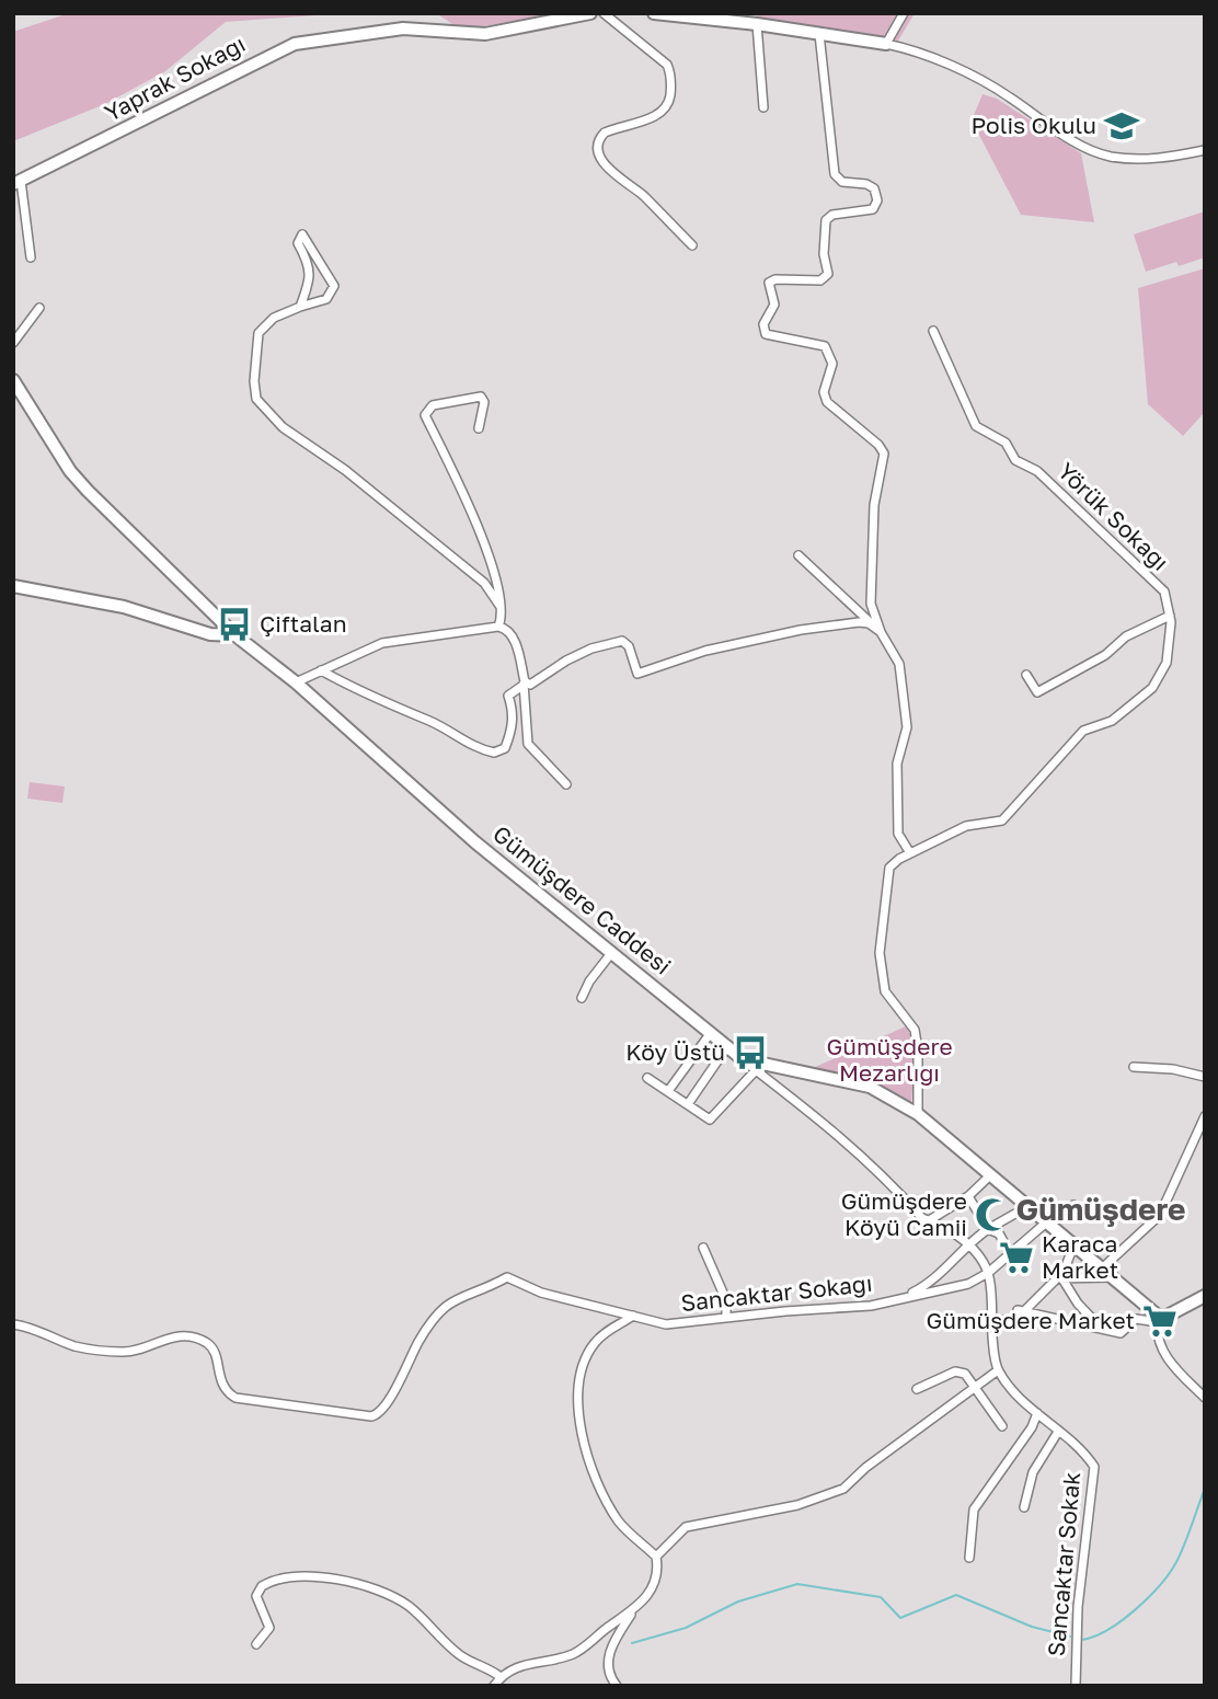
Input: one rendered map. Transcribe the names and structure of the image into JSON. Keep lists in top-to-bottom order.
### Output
{
  "streets": {
    "street": [
      "Yaprak Sokağı",
      "Yörük Sokağı",
      "Gümüşdere Caddesi",
      "Sancaktar Sokağı",
      "Sancaktar Sokak"
    ]
  },
  "crossings": [
    ["Yörük Sokağı", "Gümüşdere Caddesi"],
    ["Gümüşdere Caddesi", "Sancaktar Sokağı"]
  ],
  "districts": ["Gümüşdere"],
  "parks": ["Gümüşdere Mezarlığı"],
  "places": {
    "school or university": ["Polis Okulu"],
    "bus stop": ["Çiftalan", "Köy Üstü"],
    "mosque": ["Gümüşdere Köyü Camii"],
    "supermarket": ["Karaca Market", "Gümüşdere Market"]
  }
}
